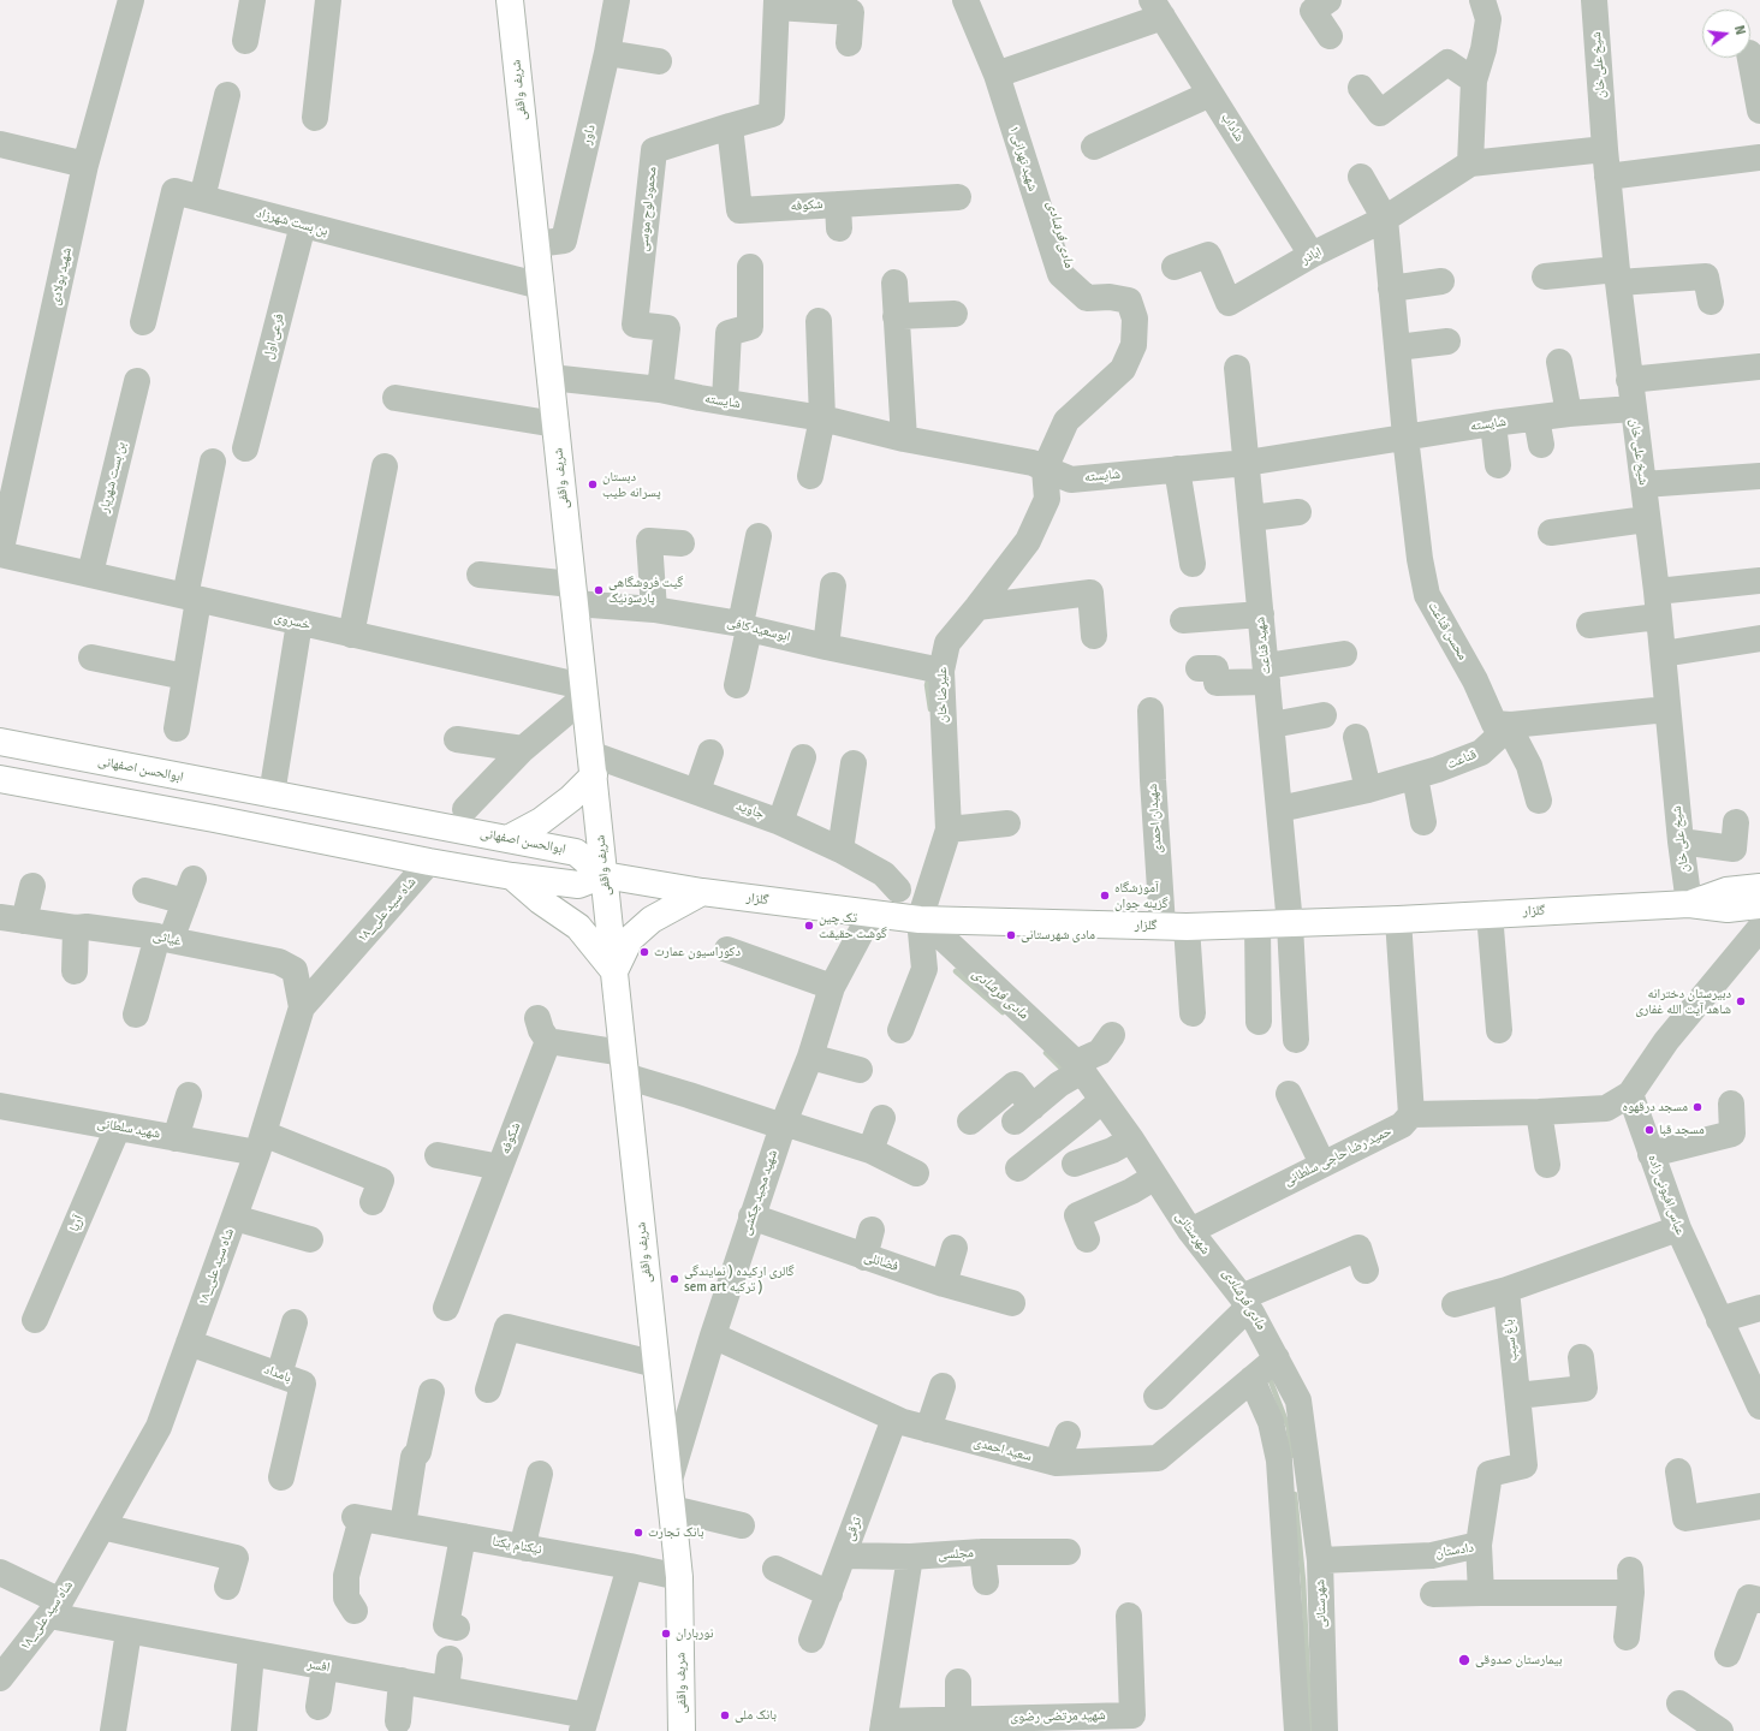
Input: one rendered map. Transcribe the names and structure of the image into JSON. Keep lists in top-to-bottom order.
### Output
{
  "streets": {
    "main road": ["شریف واقفی", "ابوالحسن اصفهانی", "گلزار"],
    "street": [
      "شیخ علی خان",
      "شاداب",
      "داور",
      "شهید تهرانی ۱",
      "شکوفه",
      "محمود لوح موسی",
      "بن بست شهرزاد",
      "اباذر",
      "شهید پولادی",
      "فرعی اول",
      "شایسته",
      "بن بست شهریار",
      "خسروی",
      "ابوسعید کافی",
      "محسن قناعت",
      "شهید قناعت",
      "علیرضا خان",
      "قناعت",
      "جاوید",
      "شهیدان احمدی",
      "۱۸_شاه سید علی",
      "غیاثی",
      "شهید سلطانی",
      "حمید رضا حاجی سلطانی",
      "شهید مجید چکشی",
      "عباس افیونی زاده",
      "آریا",
      "شهرستانی",
      "فضائلی",
      "باغ سیب",
      "بامداد",
      "سعید احمدی",
      "ترقی",
      "نیکنام یکتا",
      "دادستان",
      "مجلسی",
      "افسر",
      "شهید مرتضی رضوی"
    ]
  },
  "crossings": [
    ["شیخ علی خان", "شایسته"],
    ["شیخ علی خان", "گلزار"],
    ["شریف واقفی", "داور"],
    ["شریف واقفی", "شکوفه"],
    ["شریف واقفی", "بن بست شهرزاد"],
    ["شریف واقفی", "شایسته"],
    ["شریف واقفی", "خسروی"],
    ["شریف واقفی", "ابوسعید کافی"],
    ["شریف واقفی", "ابوالحسن اصفهانی"],
    ["شریف واقفی", "جاوید"],
    ["شریف واقفی", "گلزار"],
    ["شریف واقفی", "شهید مجید چکشی"],
    ["شریف واقفی", "نیکنام یکتا"],
    ["شاداب", "اباذر"],
    ["شهید تهرانی ۱", "شایسته"],
    ["شهید تهرانی ۱", "علیرضا خان"],
    ["شکوفه", "محمود لوح موسی"],
    ["شکوفه", "شهید مجید چکشی"],
    ["محمود لوح موسی", "شایسته"],
    ["بن بست شهرزاد", "فرعی اول"],
    ["شهید پولادی", "خسروی"],
    ["شایسته", "محسن قناعت"],
    ["شایسته", "شهید قناعت"],
    ["شایسته", "علیرضا خان"],
    ["بن بست شهریار", "خسروی"],
    ["ابوسعید کافی", "علیرضا خان"],
    ["محسن قناعت", "قناعت"],
    ["شهید قناعت", "قناعت"],
    ["شهید قناعت", "گلزار"],
    ["علیرضا خان", "گلزار"],
    ["علیرضا خان", "شهرستانی"],
    ["ابوالحسن اصفهانی", "گلزار"],
    ["شهیدان احمدی", "گلزار"],
    ["گلزار", "شهید مجید چکشی"],
    ["گلزار", "شهرستانی"],
    ["۱۸_شاه سید علی", "غیاثی"],
    ["۱۸_شاه سید علی", "شهید سلطانی"],
    ["۱۸_شاه سید علی", "بامداد"],
    ["۱۸_شاه سید علی", "افسر"],
    ["شهید سلطانی", "آریا"],
    ["حمید رضا حاجی سلطانی", "شهرستانی"],
    ["شهید مجید چکشی", "فضائلی"],
    ["شهید مجید چکشی", "سعید احمدی"],
    ["شهرستانی", "سعید احمدی"],
    ["شهرستانی", "دادستان"],
    ["باغ سیب", "دادستان"],
    ["سعید احمدی", "ترقی"],
    ["ترقی", "مجلسی"],
    ["نیکنام یکتا", "افسر"]
  ],
  "water": ["مادی فرشادی"],
  "places": [
    "دبستان پسرانه طیب",
    "گیت فروشگاهی پارسونیک",
    "آموزشگاه گزینه جوان",
    "تک چین گوشت حقیقت",
    "مادی شهرستانی",
    "دکوراسیون عمارت",
    "دبیرستان دخترانه شاهد آیت الله غفاری",
    "مسجد درقهوه",
    "مسجد قبا",
    "گالری ارکیده ( نمایندگی sem art ترکیه )",
    "بانک تجارت",
    "نورباران",
    "بیمارستان صدوقی",
    "بانک ملی"
  ],
  "north": "right"
}
